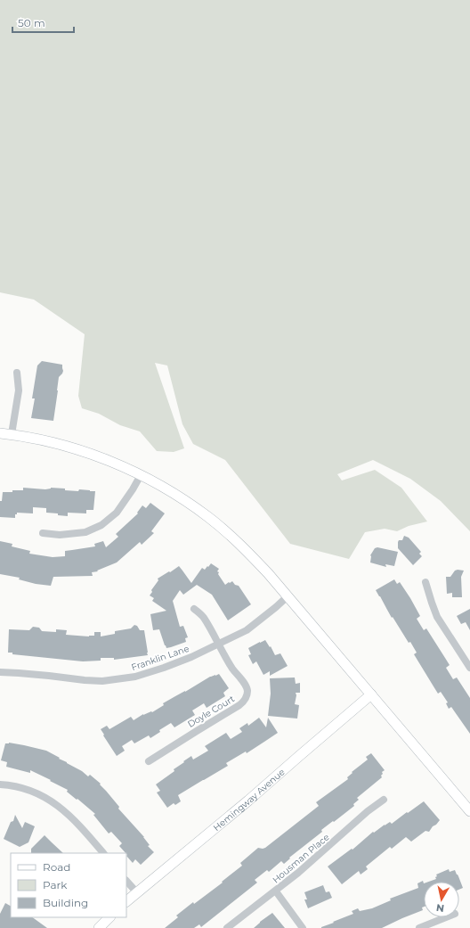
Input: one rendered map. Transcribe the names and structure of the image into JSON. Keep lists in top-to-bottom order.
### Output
{
  "streets": {
    "main road": ["Hemingway Avenue"],
    "street": ["Franklin Lane", "Doyle Court", "Housman Place"]
  },
  "crossings": [
    ["Franklin Lane", "Doyle Court"]
  ],
  "legend": ["Road", "Park", "Building"],
  "scale_bar": "50 m",
  "north": "bottom"
}
